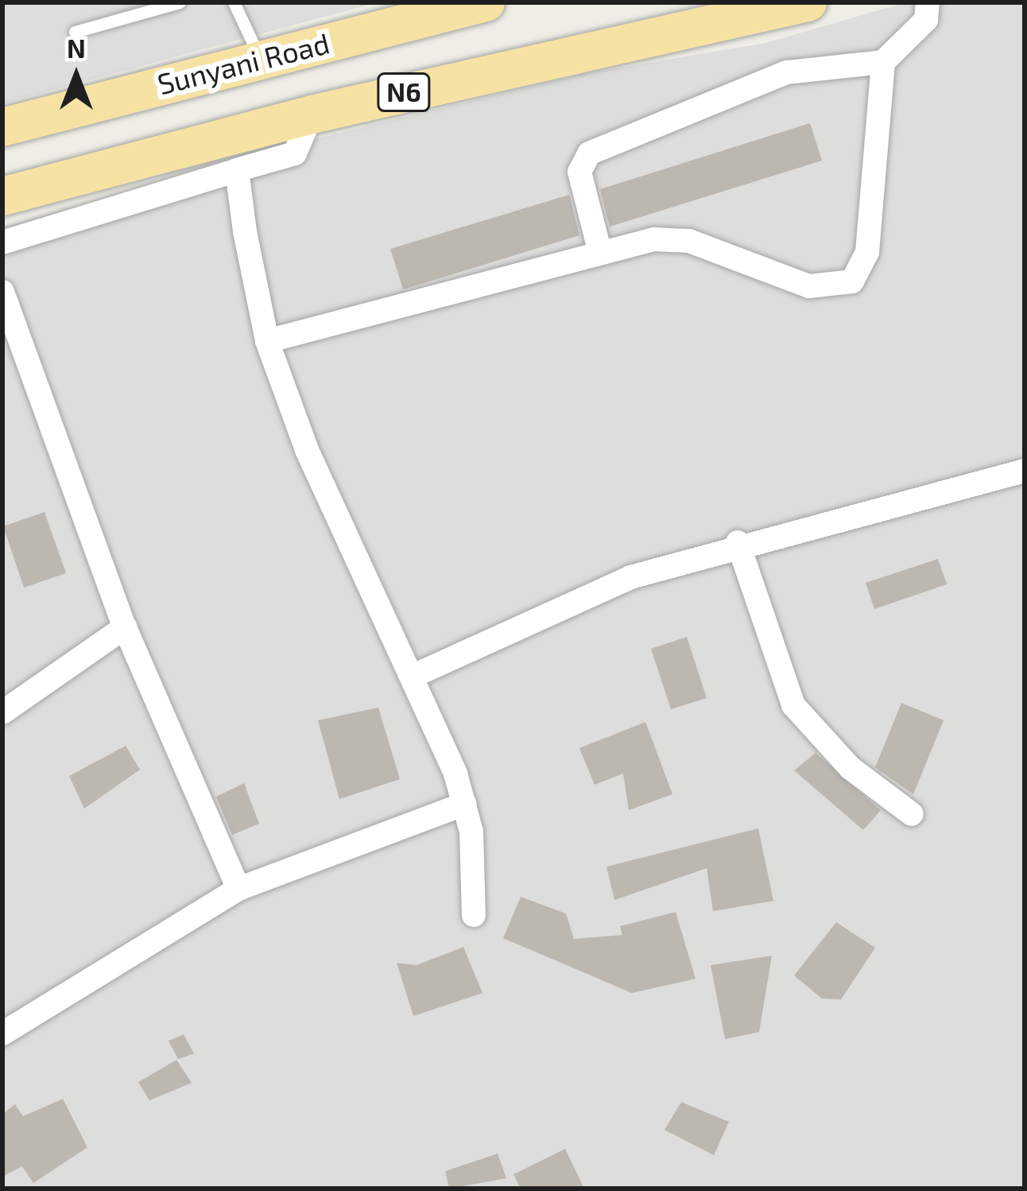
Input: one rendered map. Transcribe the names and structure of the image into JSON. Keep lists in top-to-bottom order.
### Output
{
  "streets": {
    "main road": ["Sunyani Road", "N6"]
  },
  "north": "top"
}
